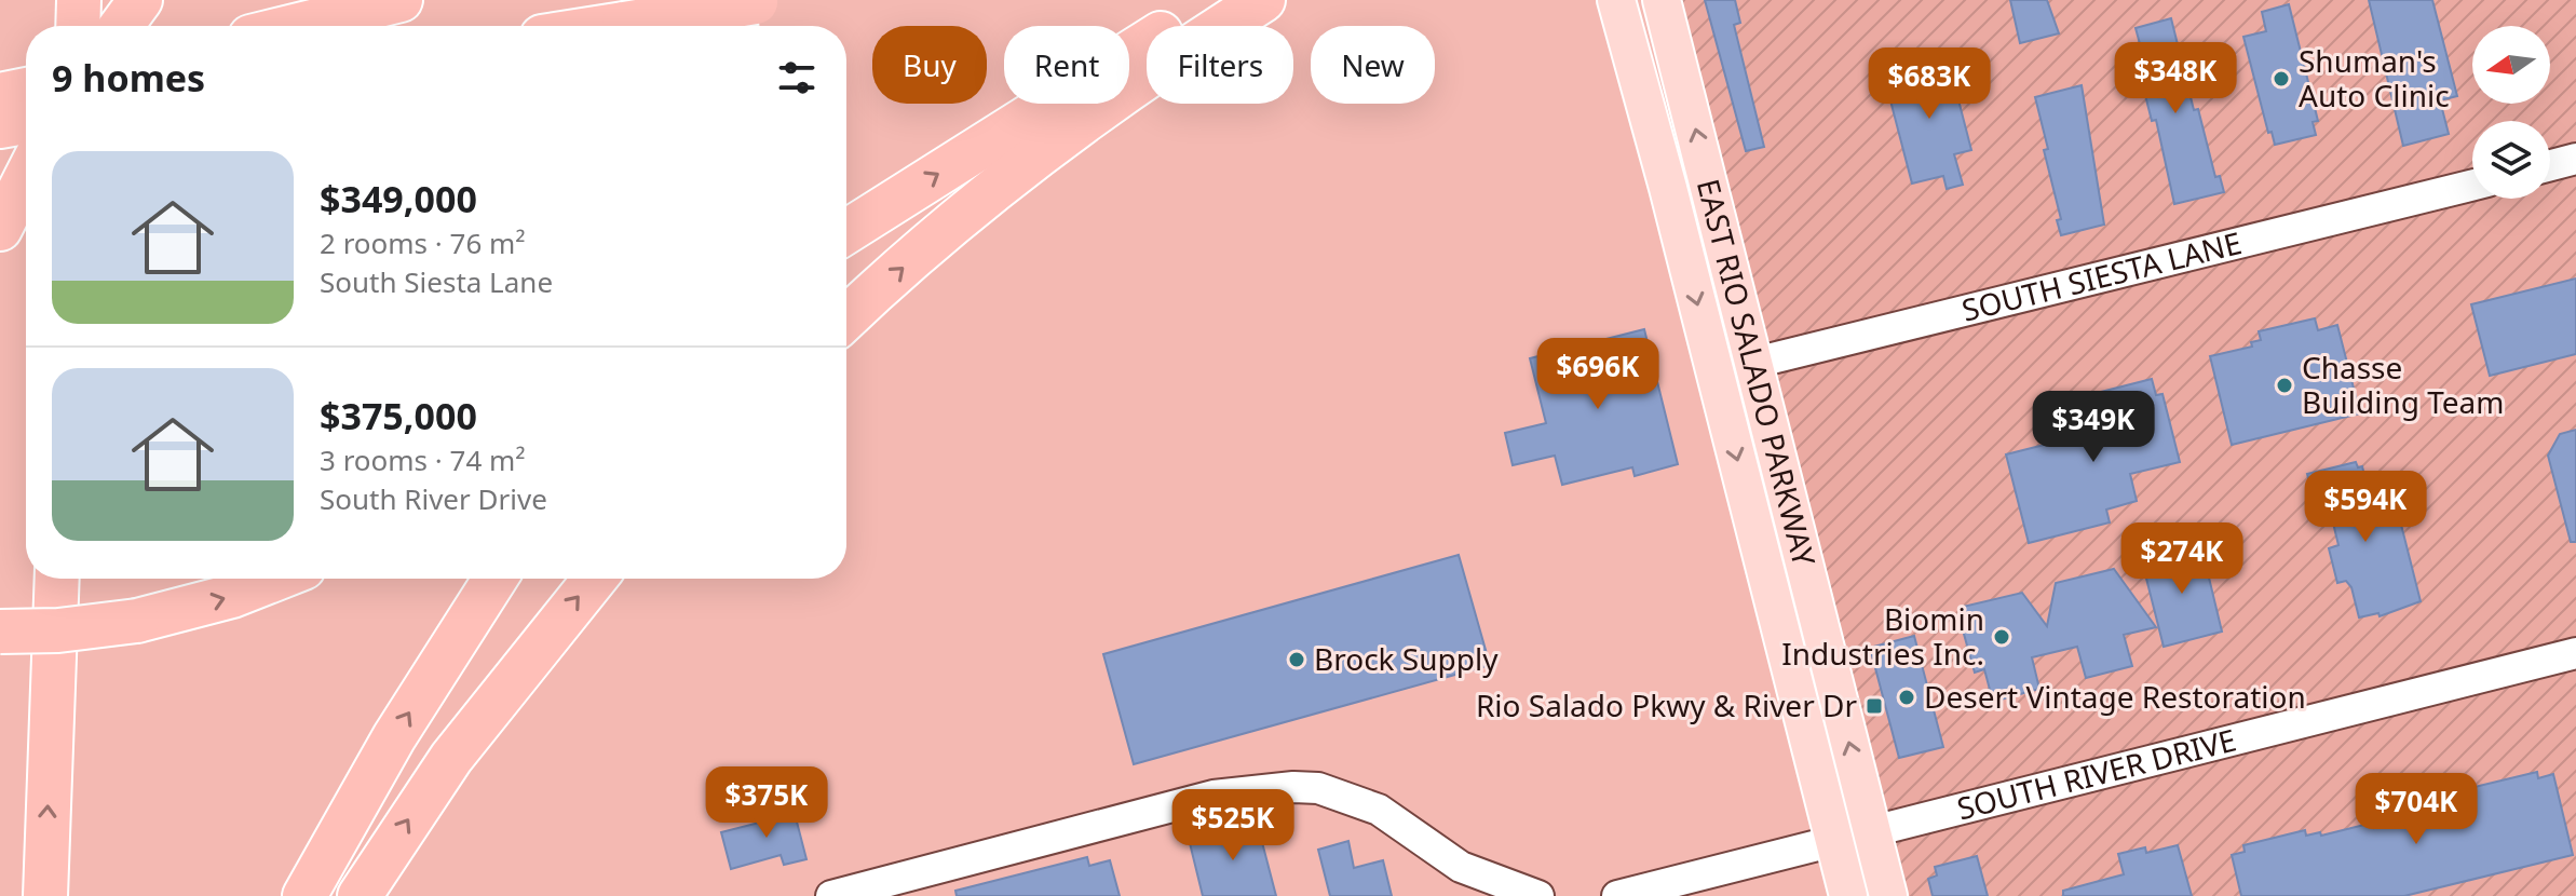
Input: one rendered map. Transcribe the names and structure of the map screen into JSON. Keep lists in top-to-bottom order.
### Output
{
  "streets": {
    "main road": ["EAST RIO SALADO PARKWAY"],
    "street": ["SOUTH SIESTA LANE", "SOUTH RIVER DRIVE"]
  },
  "crossings": [
    ["SOUTH SIESTA LANE", "EAST RIO SALADO PARKWAY"],
    ["EAST RIO SALADO PARKWAY", "SOUTH RIVER DRIVE"]
  ],
  "places": {
    "other": [
      "Shuman's Auto Clinic",
      "Chasse Building Team",
      "Biomin Industries Inc.",
      "Brock Supply",
      "Desert Vintage Restoration"
    ],
    "transit": ["Rio Salado Pkwy & River Dr"]
  },
  "north": "left",
  "page": {
    "chip": [
      "Buy",
      "Rent",
      "Filters",
      "New"
    ],
    "heading": "9 homes",
    "price": [
      "$348K",
      "$683K",
      "$696K",
      "$349K",
      "$594K",
      "$274K",
      "$375K",
      "$704K",
      "$525K"
    ],
    "list": [
      {
        "name": "$349,000",
        "note": "2 rooms · 76 m² · South Siesta Lane"
      },
      {
        "name": "$375,000",
        "note": "3 rooms · 74 m² · South River Drive"
      }
    ]
  }
}
